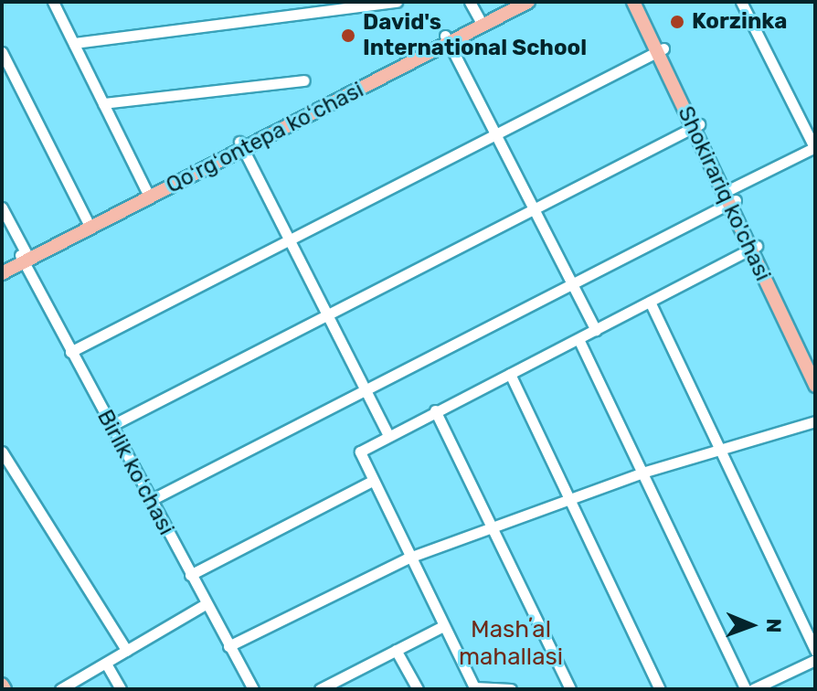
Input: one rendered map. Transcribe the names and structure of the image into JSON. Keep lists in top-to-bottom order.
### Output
{
  "streets": {
    "main road": ["Qoʻrgʻontepa koʻchasi", "Shokirariq ko'chasi"],
    "street": ["Birlik koʻchasi"]
  },
  "crossings": [
    ["Qoʻrgʻontepa koʻchasi", "Birlik koʻchasi"]
  ],
  "districts": ["Mashʼal mahallasi"],
  "places": ["Korzinka", "David's International School"],
  "north": "right"
}
